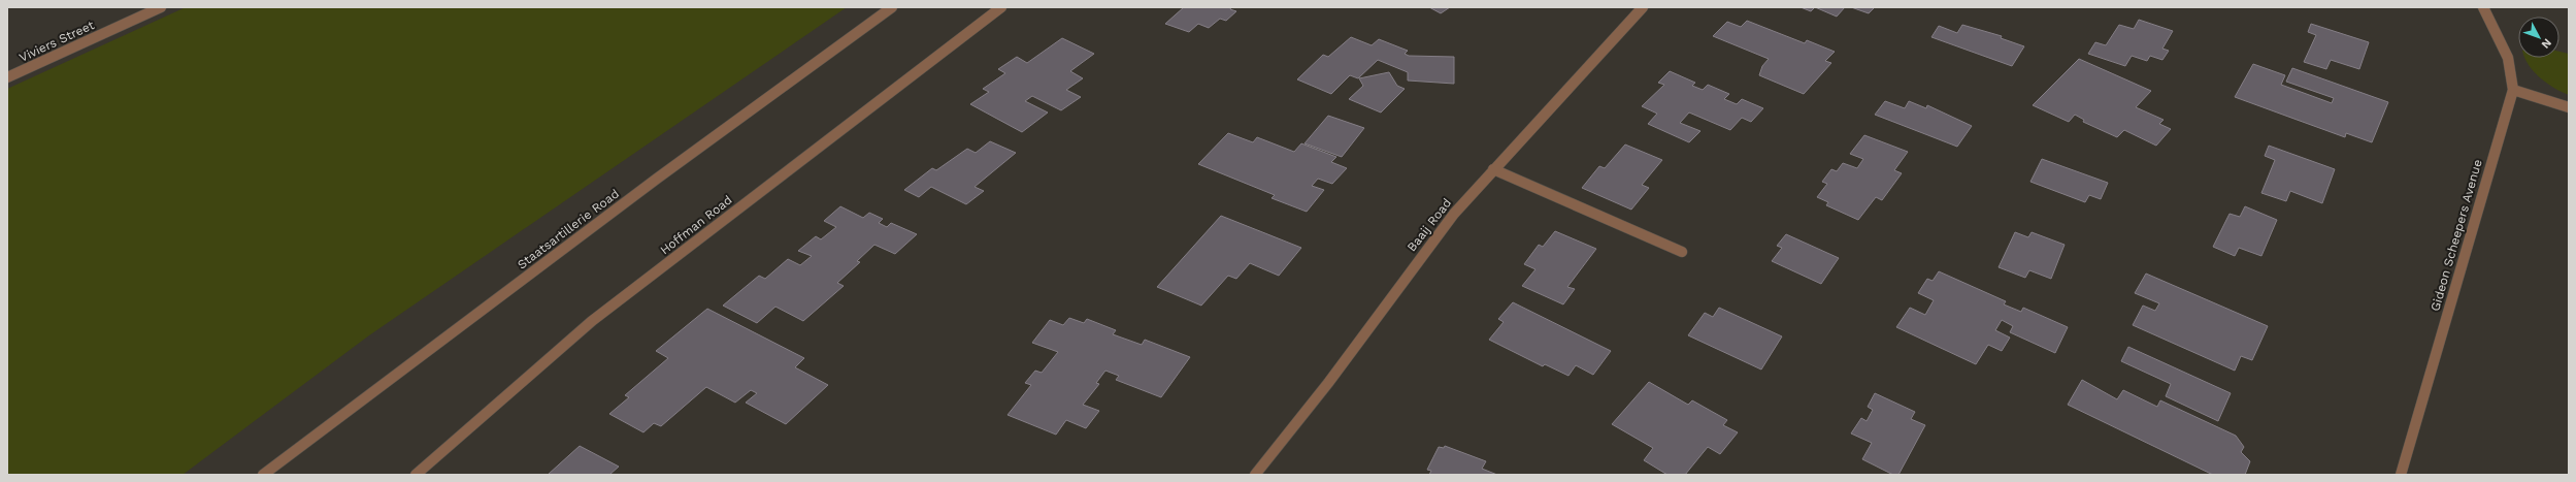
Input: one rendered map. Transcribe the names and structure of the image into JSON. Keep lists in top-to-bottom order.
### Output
{
  "streets": {
    "street": [
      "Viviers Street",
      "Hoffman Road",
      "Baaij Road",
      "Staatsartillerie Road",
      "Gideon Scheepers Avenue"
    ]
  },
  "north": "bottom right"
}
